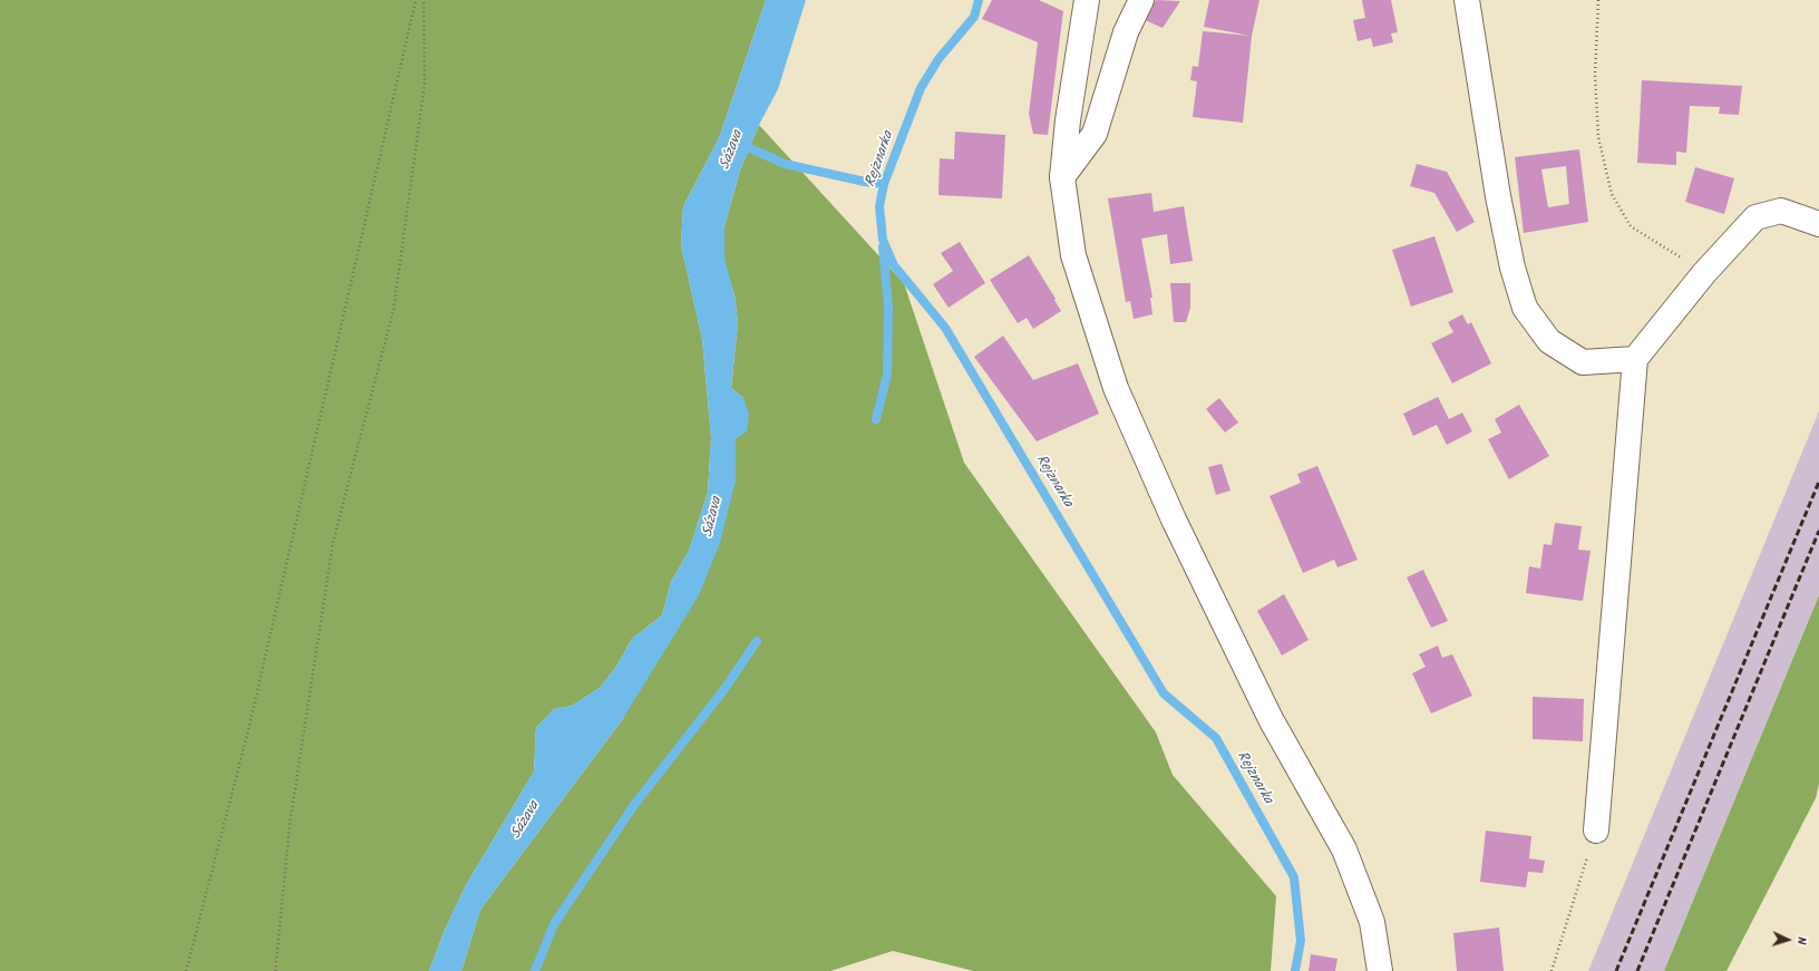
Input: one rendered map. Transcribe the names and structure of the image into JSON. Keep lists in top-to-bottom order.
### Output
{
  "water": ["Sázava", "Rejznarka"],
  "north": "right"
}
